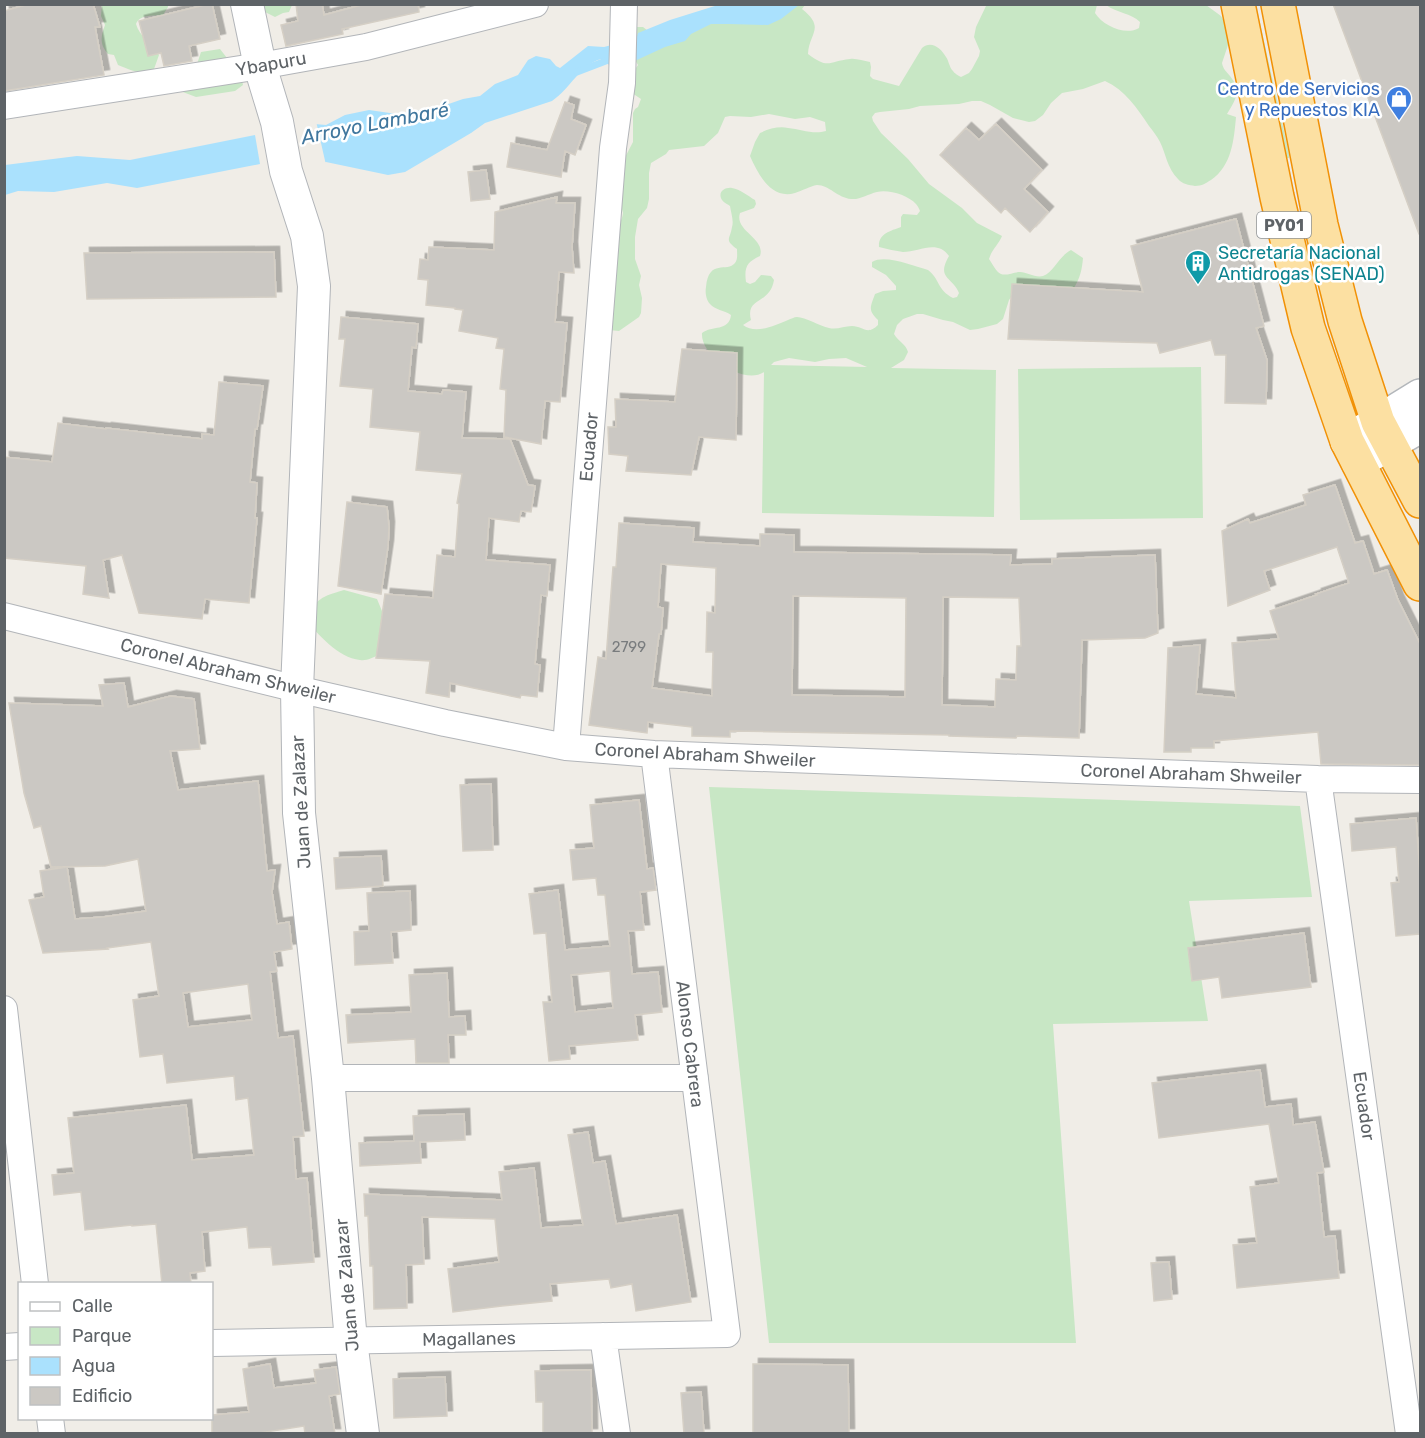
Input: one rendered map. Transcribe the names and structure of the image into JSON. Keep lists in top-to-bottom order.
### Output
{
  "streets": {
    "highway": ["PY01"],
    "street": [
      "Ybapuru",
      "Ecuador",
      "Coronel Abraham Shweiler",
      "Juan de Zalazar",
      "Alonso Cabrera",
      "Magallanes"
    ]
  },
  "crossings": [
    ["Ybapuru", "Juan de Zalazar"],
    ["Ecuador", "Coronel Abraham Shweiler"],
    ["Coronel Abraham Shweiler", "Juan de Zalazar"],
    ["Coronel Abraham Shweiler", "Alonso Cabrera"],
    ["Juan de Zalazar", "Magallanes"],
    ["Alonso Cabrera", "Magallanes"]
  ],
  "water": ["Arroyo Lambaré"],
  "places": {
    "shop": ["Centro de Servicios y Repuestos KIA"],
    "building": ["Secretaría Nacional Antidrogas (SENAD)"]
  },
  "house_numbers": ["2799"],
  "legend": [
    "Calle",
    "Parque",
    "Agua",
    "Edificio"
  ]
}
